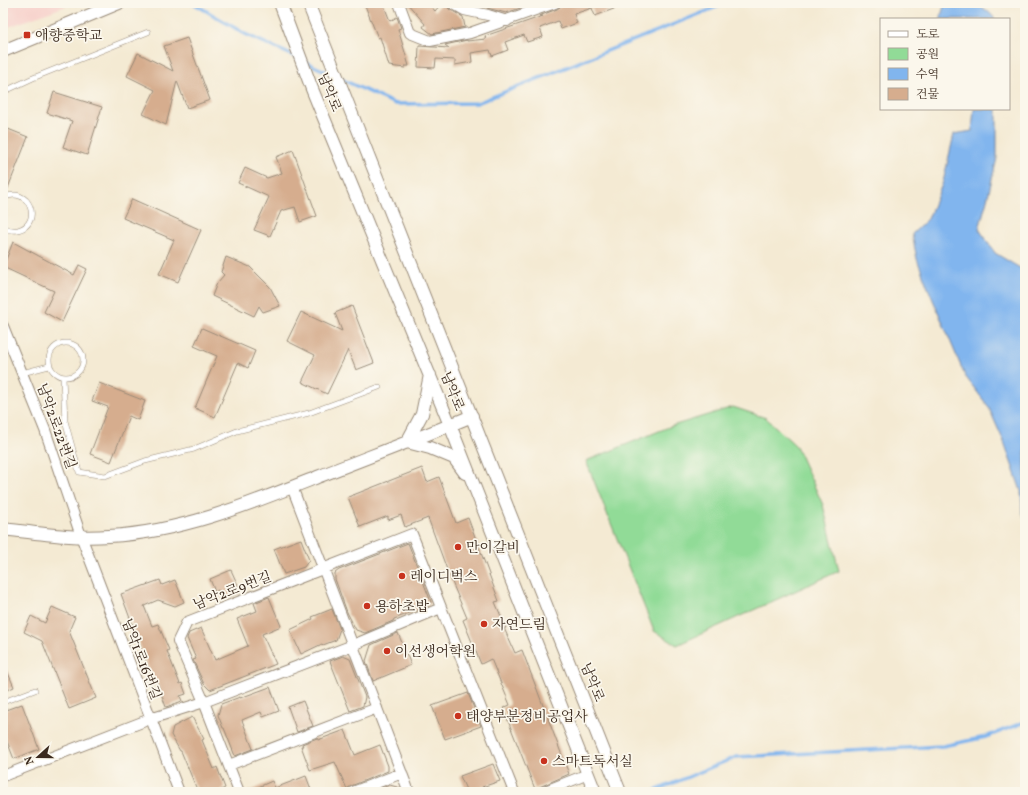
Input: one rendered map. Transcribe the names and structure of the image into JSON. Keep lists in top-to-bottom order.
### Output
{
  "streets": {
    "street": [
      "남악로",
      "남악2로22번길",
      "남악2로9번길",
      "남악1로16번길"
    ]
  },
  "crossings": [
    ["남악2로22번길", "남악1로16번길"]
  ],
  "places": {
    "transit": ["애향중학교"],
    "other": [
      "만이갈비",
      "레이디벅스",
      "용하초밥",
      "자연드림",
      "이선생어학원",
      "태양부분정비공업사",
      "스마트독서실"
    ]
  },
  "legend": [
    "도로",
    "공원",
    "수역",
    "건물"
  ],
  "north": "left"
}
